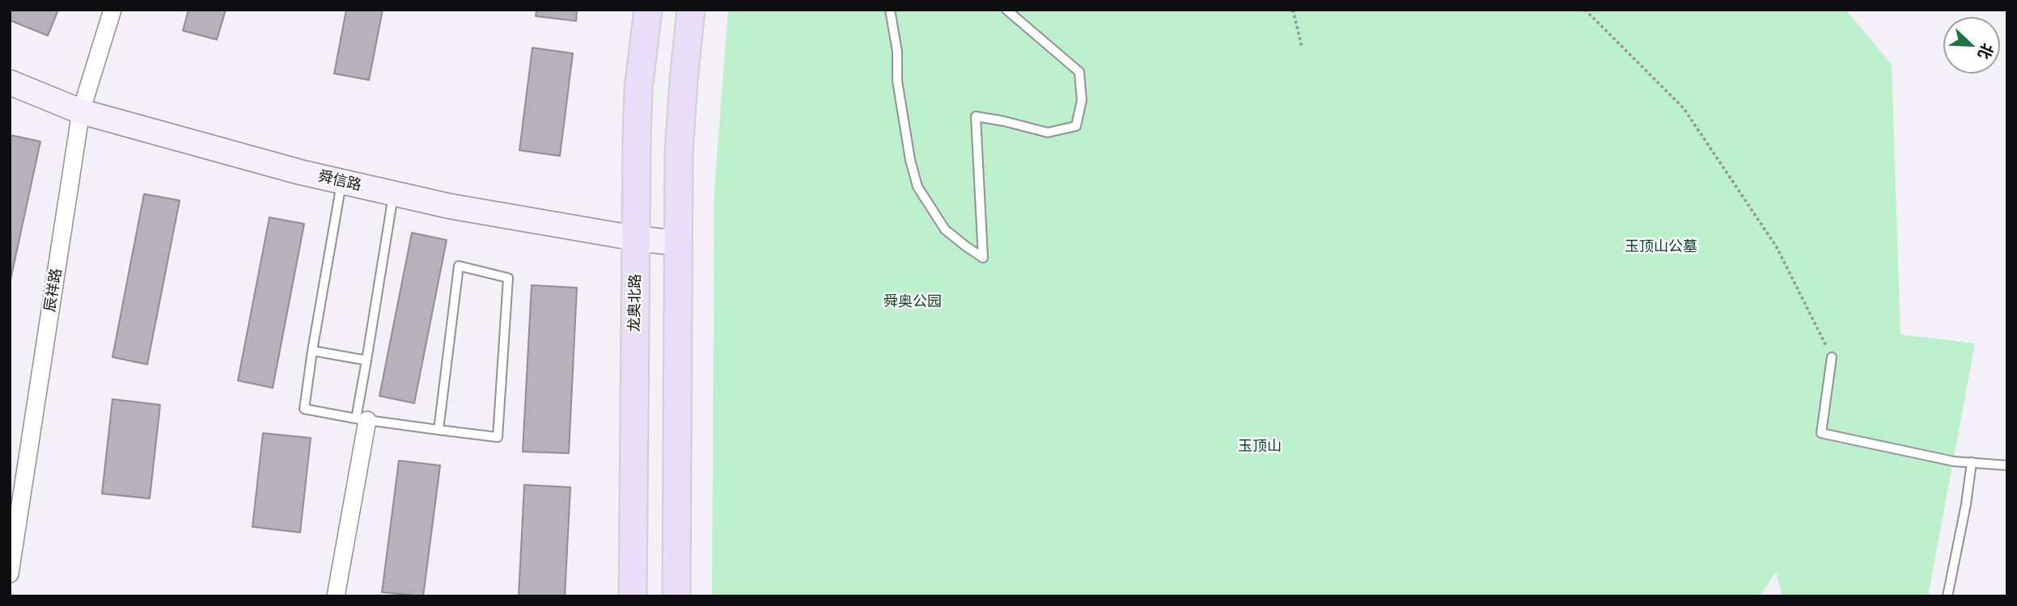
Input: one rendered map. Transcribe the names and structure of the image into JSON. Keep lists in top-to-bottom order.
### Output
{
  "streets": {
    "main road": ["龙奥北路"],
    "street": ["舜信路", "辰祥路"]
  },
  "crossings": [
    ["舜信路", "辰祥路"],
    ["舜信路", "龙奥北路"]
  ],
  "parks": ["玉顶山公墓", "舜奥公园", "玉顶山"],
  "north": "bottom right"
}
